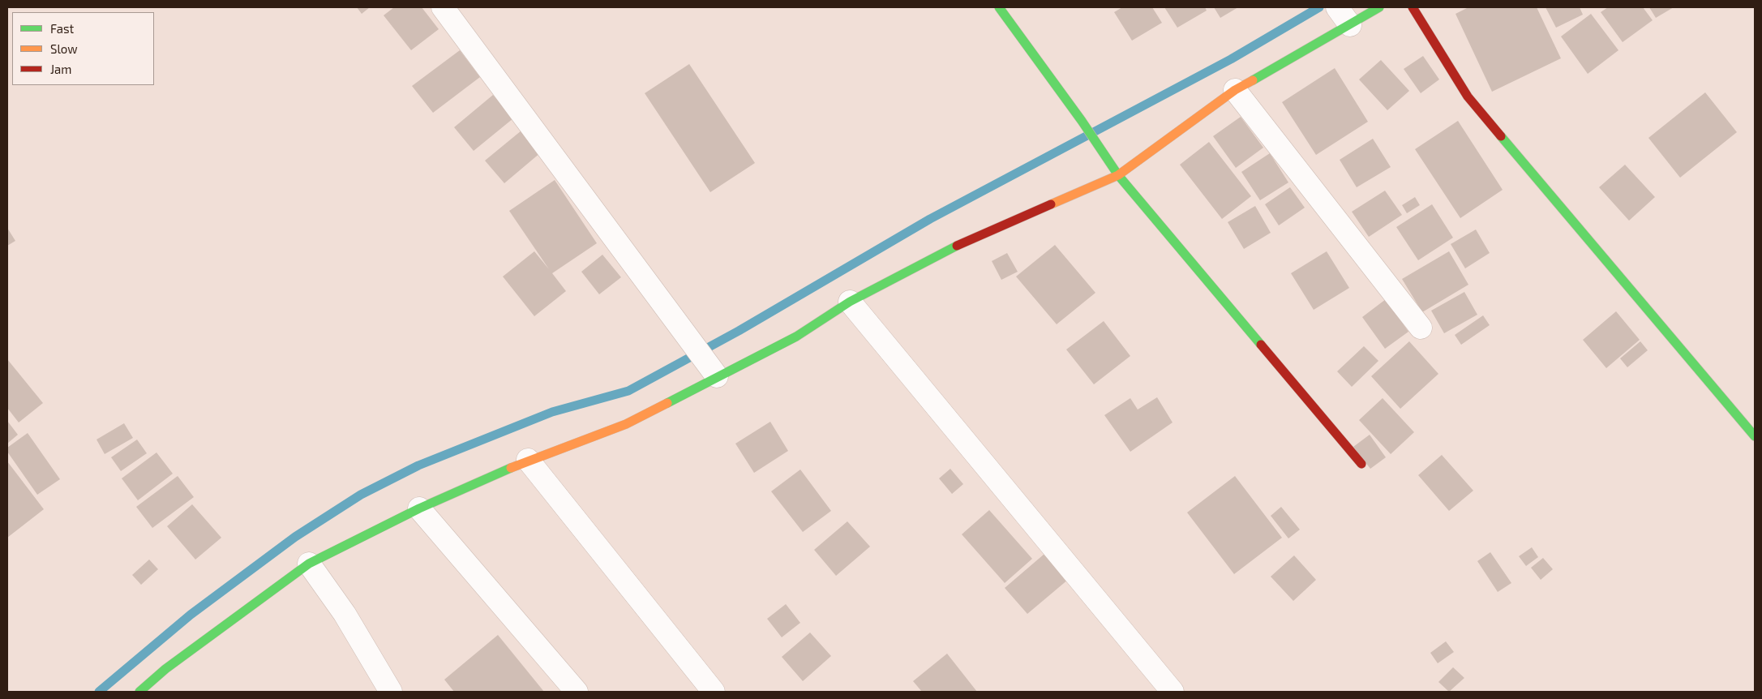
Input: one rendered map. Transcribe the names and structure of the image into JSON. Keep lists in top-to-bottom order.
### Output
{
  "legend": ["Fast", "Slow", "Jam"]
}
